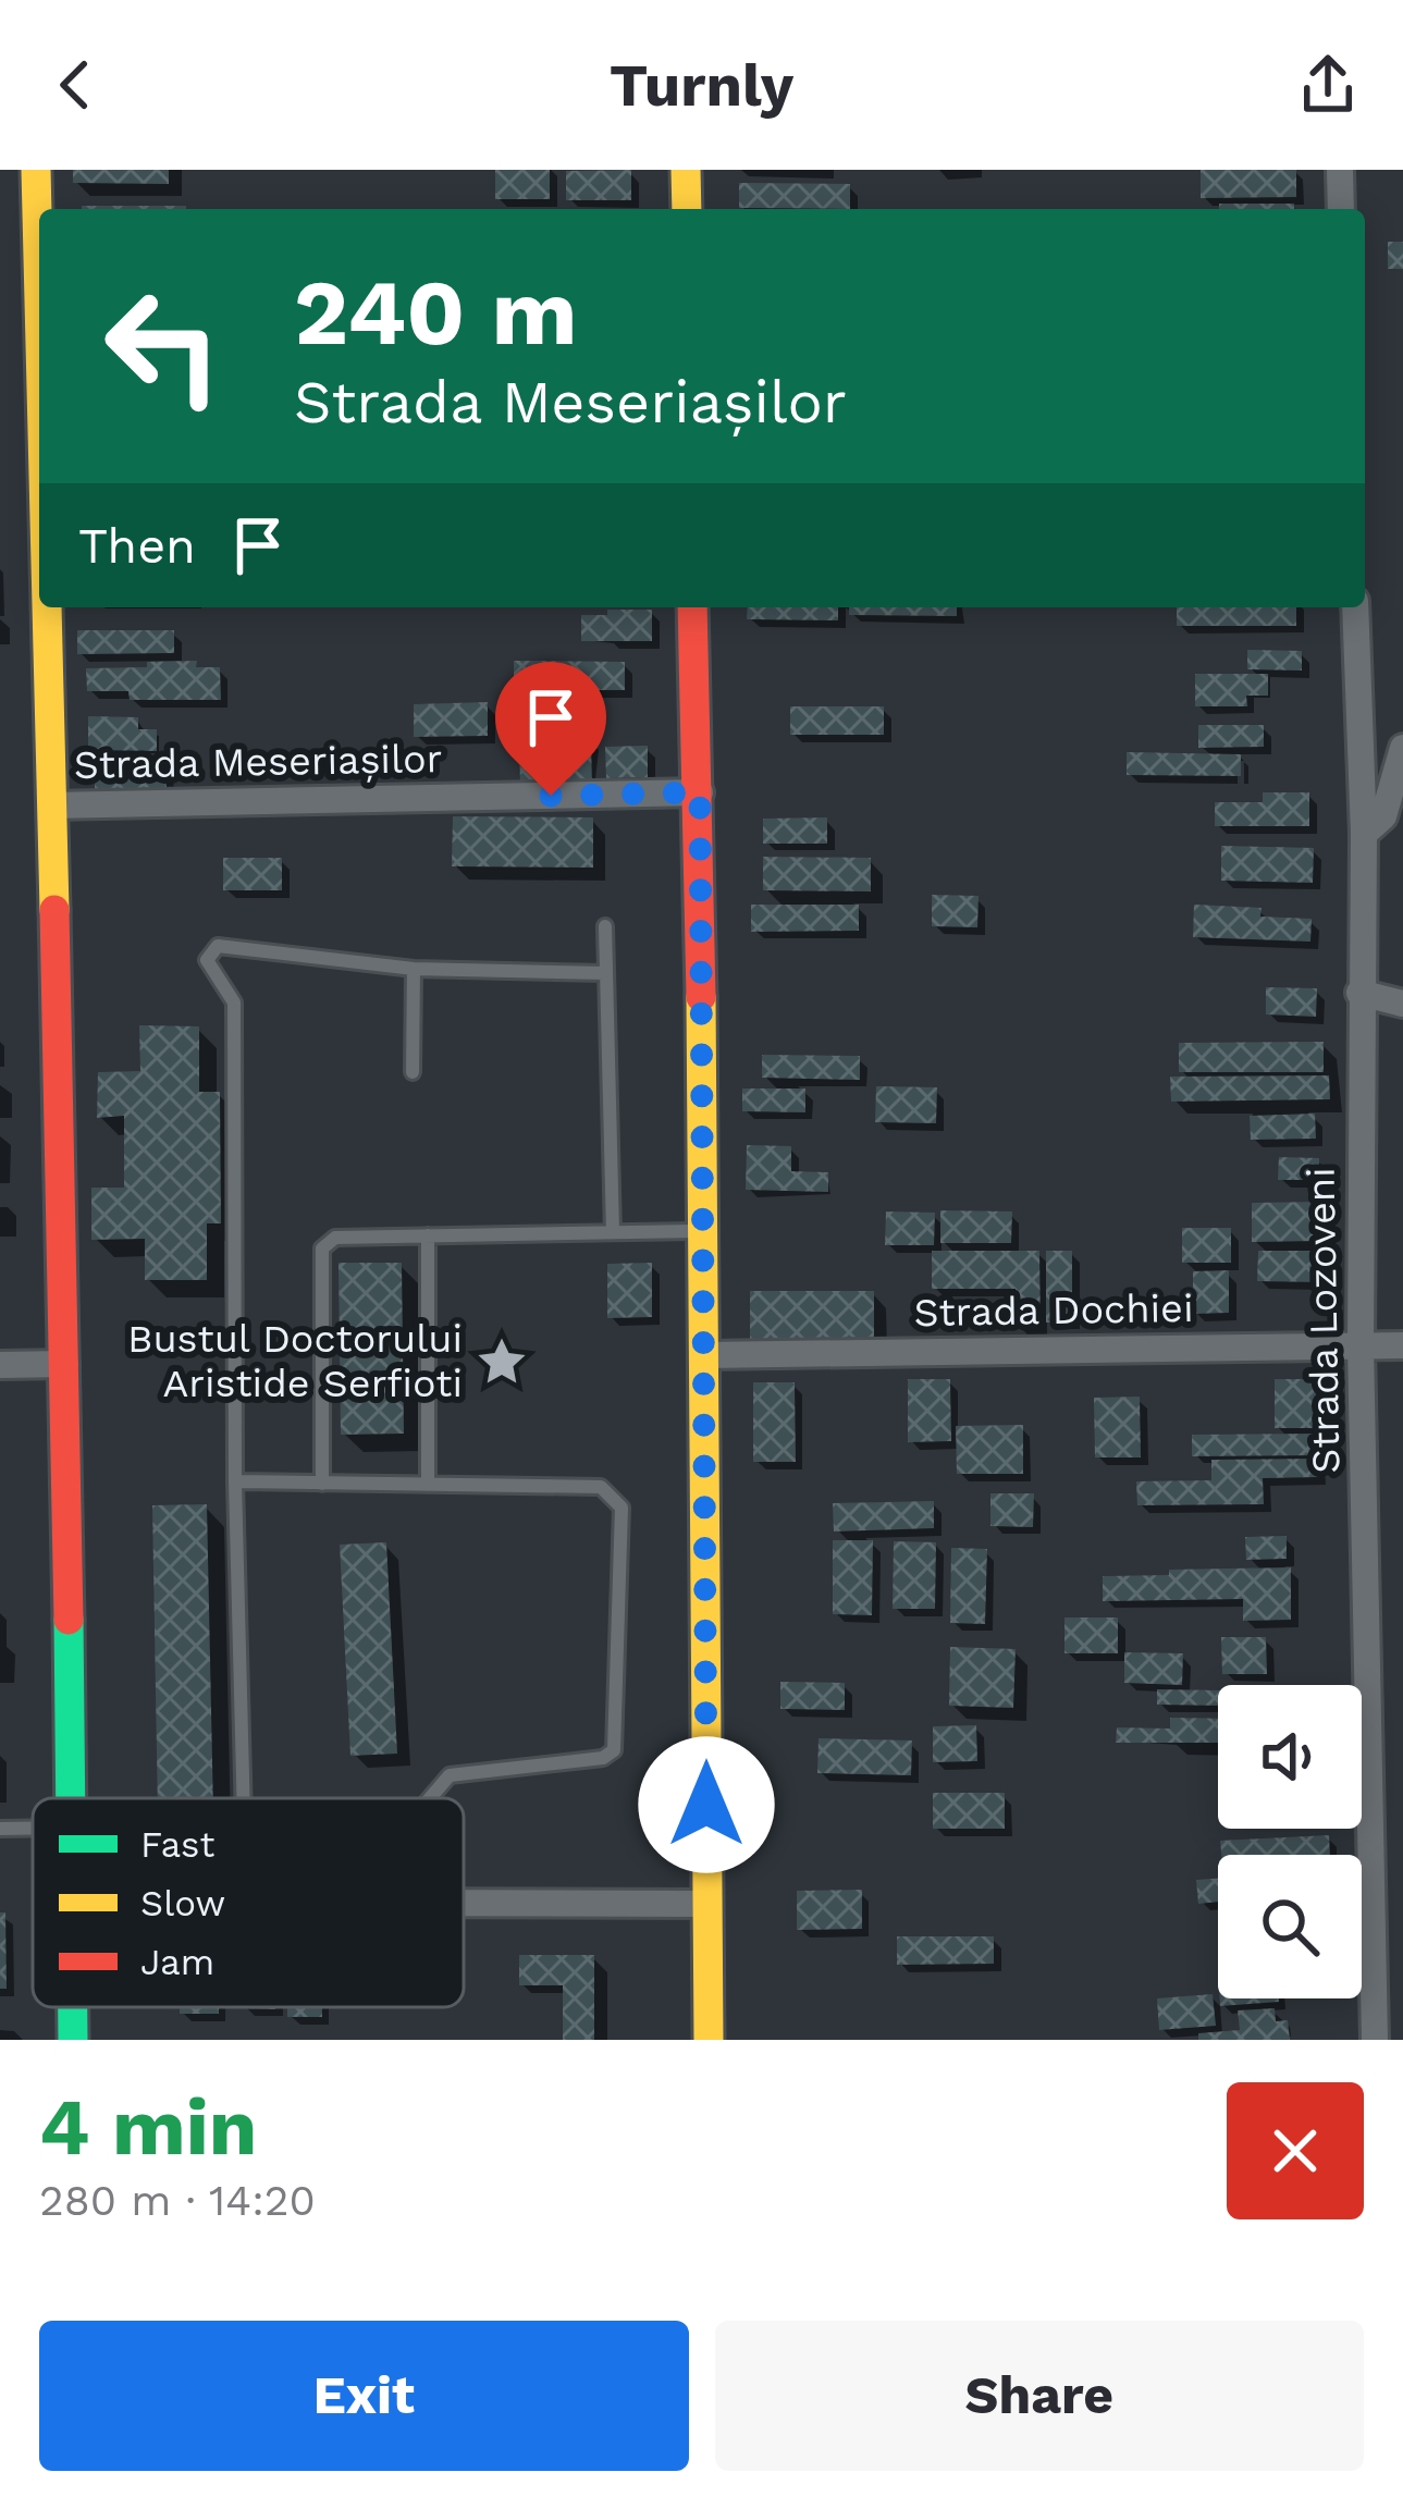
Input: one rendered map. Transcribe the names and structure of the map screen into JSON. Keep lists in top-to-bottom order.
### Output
{
  "streets": {
    "street": ["Strada Meseriașilor", "Strada Dochiei", "Strada Lozoveni"]
  },
  "crossings": [
    ["Strada Dochiei", "Strada Lozoveni"]
  ],
  "places": {
    "place": ["Bustul Doctorului Aristide Serfioti"]
  },
  "legend": ["Fast", "Slow", "Jam"],
  "page": {
    "header": "Turnly",
    "turn": ["240 m", "Strada Meseriașilor"],
    "then": "Then",
    "heading": ["4 min", "280 m · 14:20"],
    "buttons": ["Exit", "Share"]
  }
}
